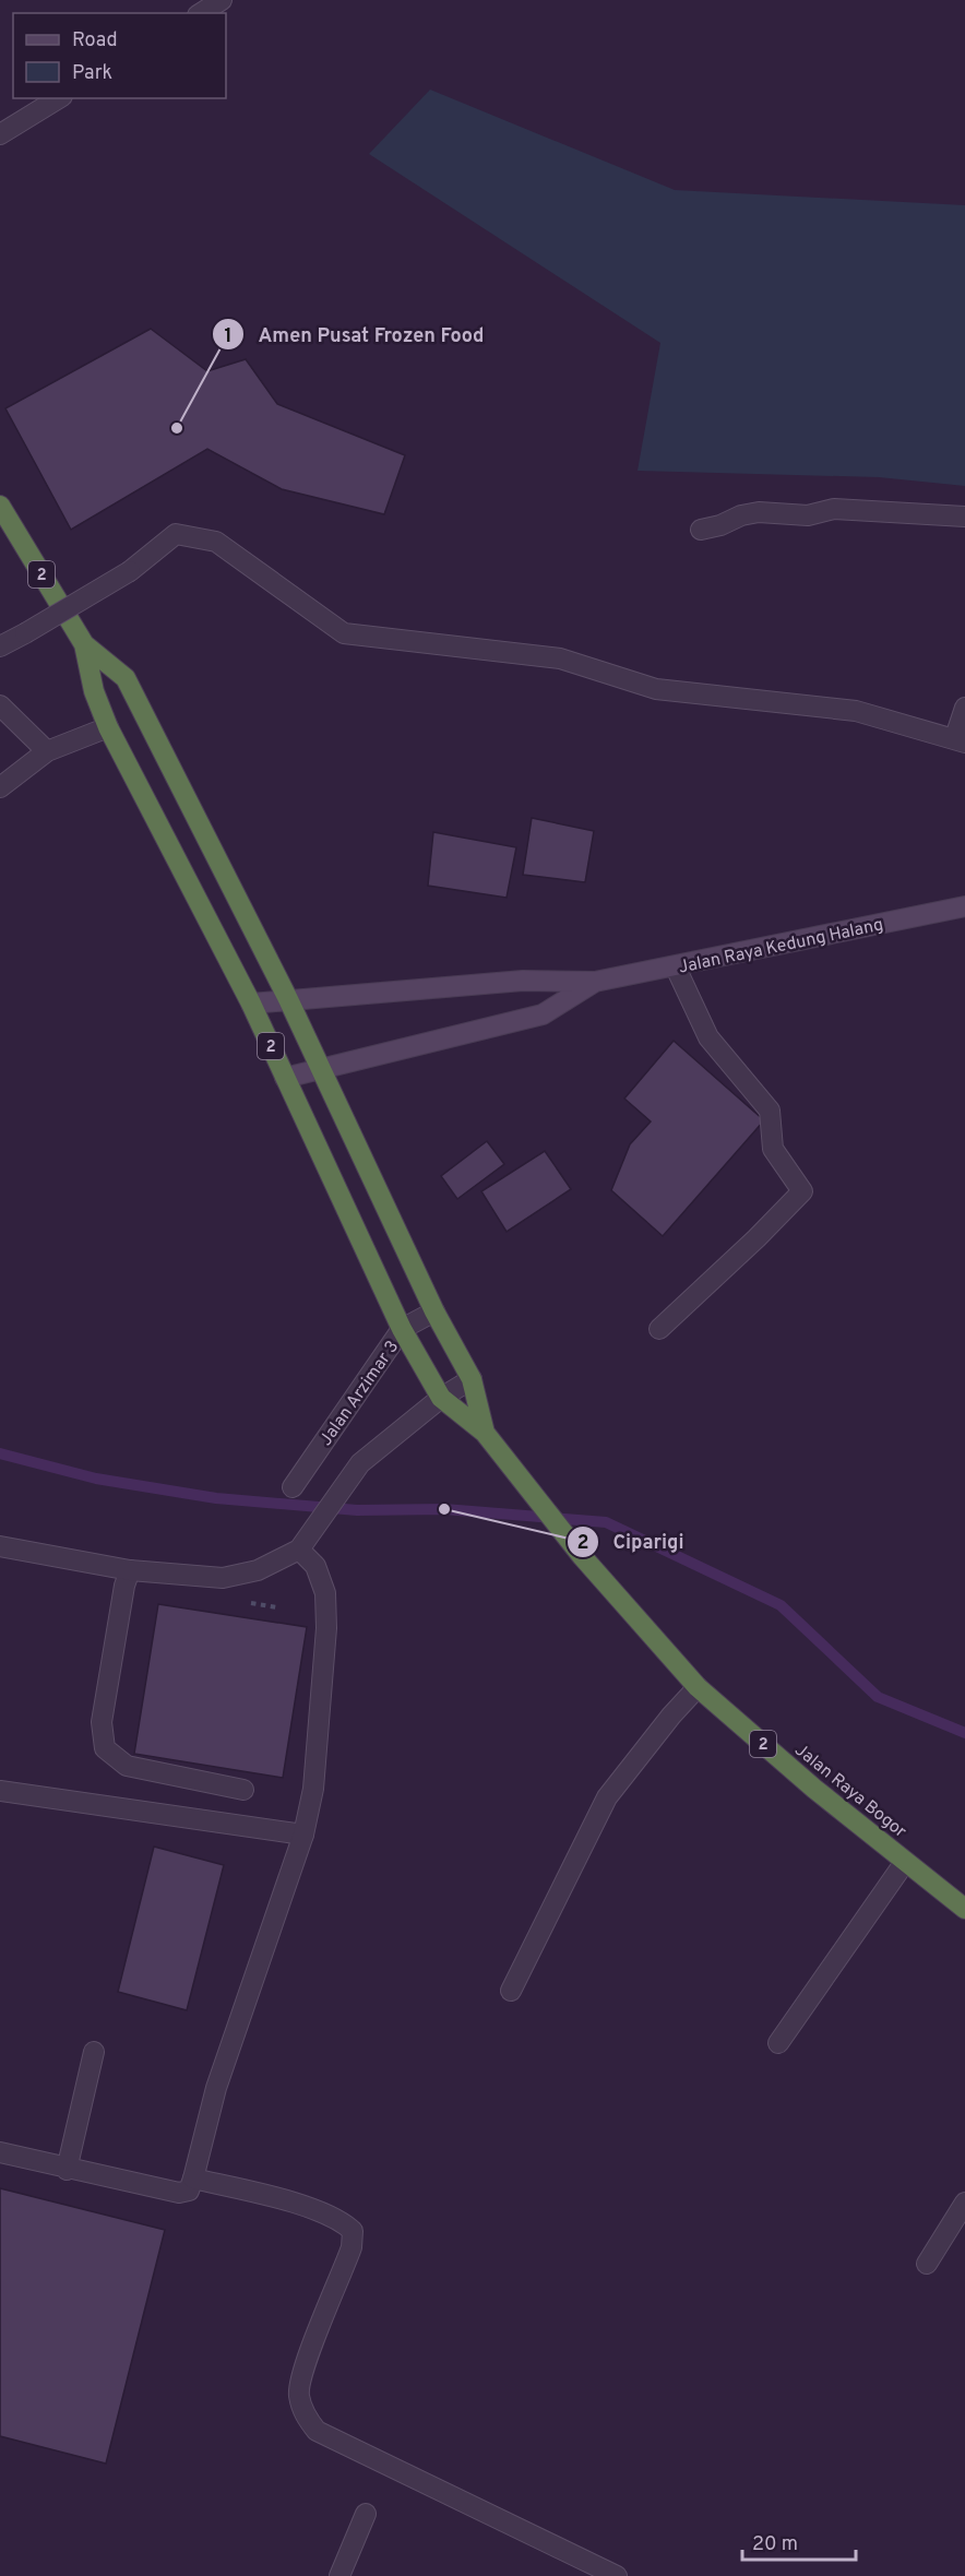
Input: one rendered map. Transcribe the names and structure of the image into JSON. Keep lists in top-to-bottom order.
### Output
{
  "streets": {
    "highway": ["2", "Jalan Raya Bogor"],
    "main road": ["Jalan Raya Kedung Halang"],
    "street": ["Jalan Arzimar 3"]
  },
  "crossings": [
    ["2", "Jalan Raya Kedung Halang"],
    ["2", "Jalan Arzimar 3"],
    ["2", "Jalan Raya Bogor"]
  ],
  "places": ["Amen Pusat Frozen Food", "Ciparigi"],
  "legend": ["Road", "Park"],
  "scale_bar": "20 m"
}
